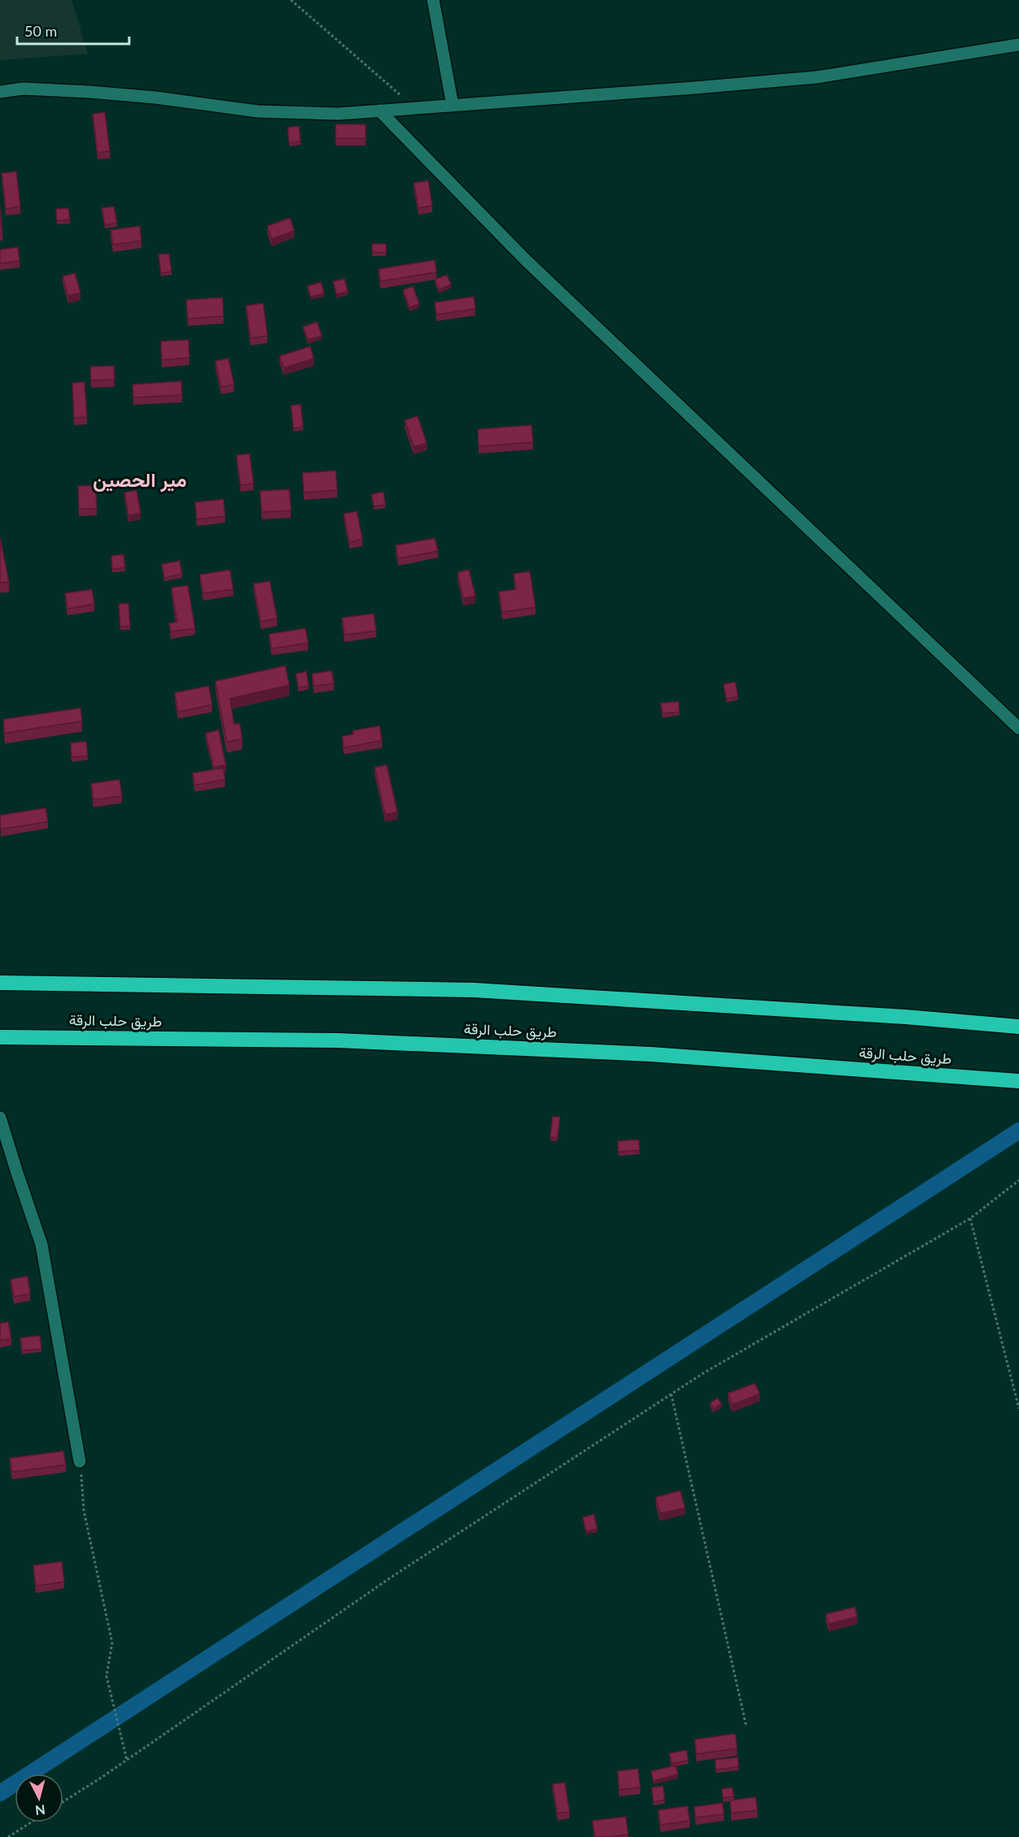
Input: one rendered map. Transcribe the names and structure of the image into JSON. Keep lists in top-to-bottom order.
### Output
{
  "streets": {
    "highway": ["طريق حلب الرقة"]
  },
  "districts": ["مير الحصين"],
  "scale_bar": "50 m",
  "north": "bottom"
}
